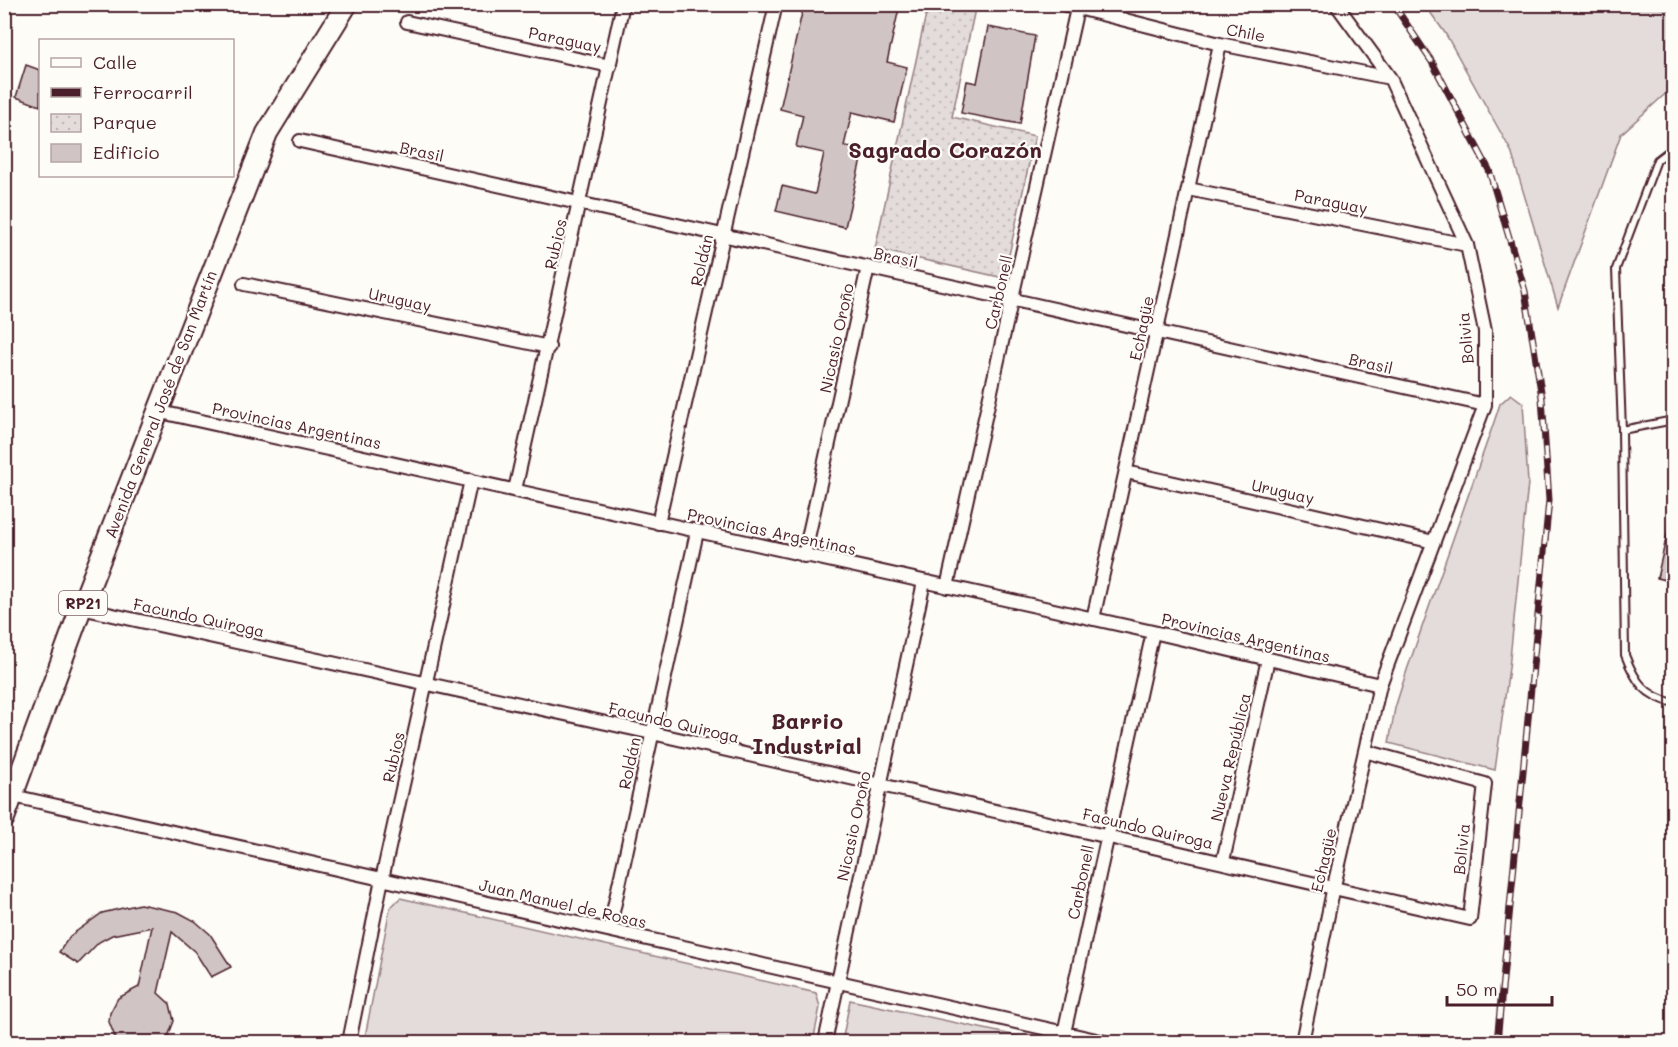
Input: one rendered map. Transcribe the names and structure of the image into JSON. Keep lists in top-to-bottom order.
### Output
{
  "streets": {
    "main road": ["Avenida General José de San Martín", "RP21"],
    "street": [
      "Chile",
      "Paraguay",
      "Brasil",
      "Rubios",
      "Roldán",
      "Carbonell",
      "Uruguay",
      "Echagüe",
      "Nicasio Oroño",
      "Bolivia",
      "Provincias Argentinas",
      "Facundo Quiroga",
      "Nueva República",
      "Juan Manuel de Rosas"
    ]
  },
  "crossings": [
    ["Chile", "Carbonell"],
    ["Chile", "Echagüe"],
    ["Chile", "Bolivia"],
    ["Paraguay", "Rubios"],
    ["Paraguay", "Echagüe"],
    ["Paraguay", "Bolivia"],
    ["Brasil", "Rubios"],
    ["Brasil", "Roldán"],
    ["Brasil", "Carbonell"],
    ["Brasil", "Echagüe"],
    ["Brasil", "Nicasio Oroño"],
    ["Brasil", "Bolivia"],
    ["Rubios", "Uruguay"],
    ["Rubios", "Provincias Argentinas"],
    ["Rubios", "Facundo Quiroga"],
    ["Rubios", "Juan Manuel de Rosas"],
    ["Roldán", "Provincias Argentinas"],
    ["Roldán", "Facundo Quiroga"],
    ["Roldán", "Juan Manuel de Rosas"],
    ["Carbonell", "Provincias Argentinas"],
    ["Carbonell", "Facundo Quiroga"],
    ["Carbonell", "Juan Manuel de Rosas"],
    ["Uruguay", "Echagüe"],
    ["Uruguay", "Bolivia"],
    ["Echagüe", "Bolivia"],
    ["Echagüe", "Provincias Argentinas"],
    ["Echagüe", "Facundo Quiroga"],
    ["Nicasio Oroño", "Provincias Argentinas"],
    ["Nicasio Oroño", "Facundo Quiroga"],
    ["Nicasio Oroño", "Juan Manuel de Rosas"],
    ["Bolivia", "Provincias Argentinas"],
    ["Bolivia", "Facundo Quiroga"],
    ["Avenida General José de San Martín", "Provincias Argentinas"],
    ["Avenida General José de San Martín", "Facundo Quiroga"],
    ["Avenida General José de San Martín", "Juan Manuel de Rosas"],
    ["Provincias Argentinas", "Nueva República"],
    ["Facundo Quiroga", "Nueva República"]
  ],
  "districts": ["Sagrado Corazón", "Barrio Industrial"],
  "legend": [
    "Calle",
    "Ferrocarril",
    "Parque",
    "Edificio"
  ],
  "scale_bar": "50 m"
}
